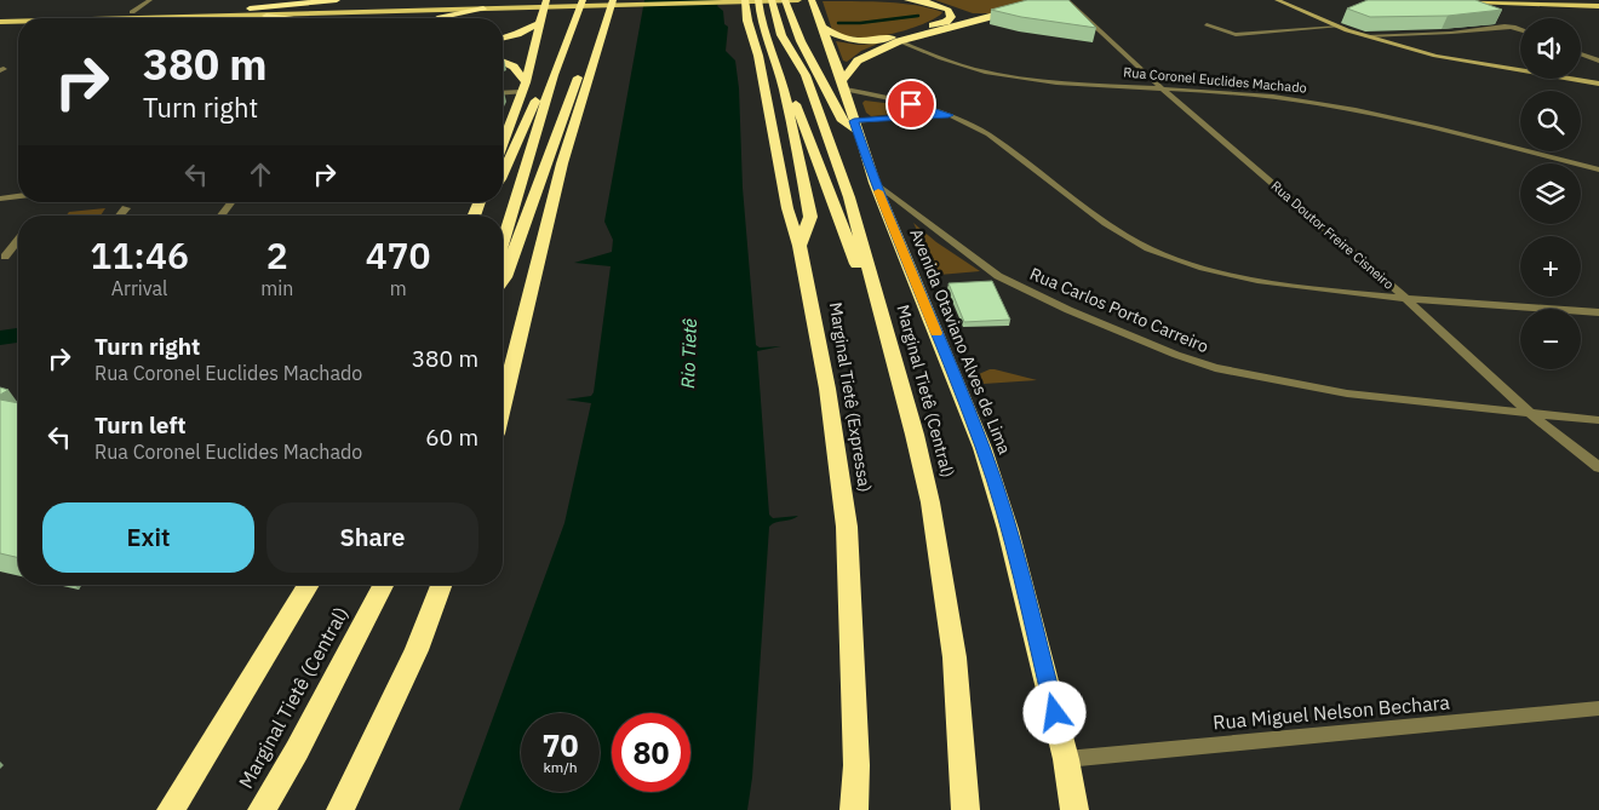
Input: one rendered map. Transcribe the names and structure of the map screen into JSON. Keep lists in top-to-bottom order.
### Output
{
  "streets": {
    "highway": ["Avenida Otaviano Alves de Lima", "Marginal Tietê (Central)", "Marginal Tietê (Expressa)"],
    "street": [
      "Rua Coronel Euclides Machado",
      "Rua Doutor Freire Cisneiro",
      "Rua Carlos Porto Carreiro",
      "Rua Miguel Nelson Bechara"
    ]
  },
  "crossings": [
    ["Rua Coronel Euclides Machado", "Rua Doutor Freire Cisneiro"],
    ["Rua Doutor Freire Cisneiro", "Rua Carlos Porto Carreiro"],
    ["Rua Carlos Porto Carreiro", "Avenida Otaviano Alves de Lima"],
    ["Avenida Otaviano Alves de Lima", "Rua Miguel Nelson Bechara"]
  ],
  "water": ["Rio Tietê"],
  "page": {
    "map_buttons": ["+", "−"],
    "turn": ["380 m", "Turn right"],
    "eta": [
      "11:46",
      "Arrival",
      "2",
      "min",
      "470",
      "m"
    ],
    "list": [
      {
        "name": "Turn right",
        "note": "Rua Coronel Euclides Machado",
        "value": "380 m"
      },
      {
        "name": "Turn left",
        "note": "Rua Coronel Euclides Machado",
        "value": "60 m"
      }
    ],
    "buttons": ["Exit", "Share"],
    "speed": "70 km/h",
    "limit": "80"
  }
}
